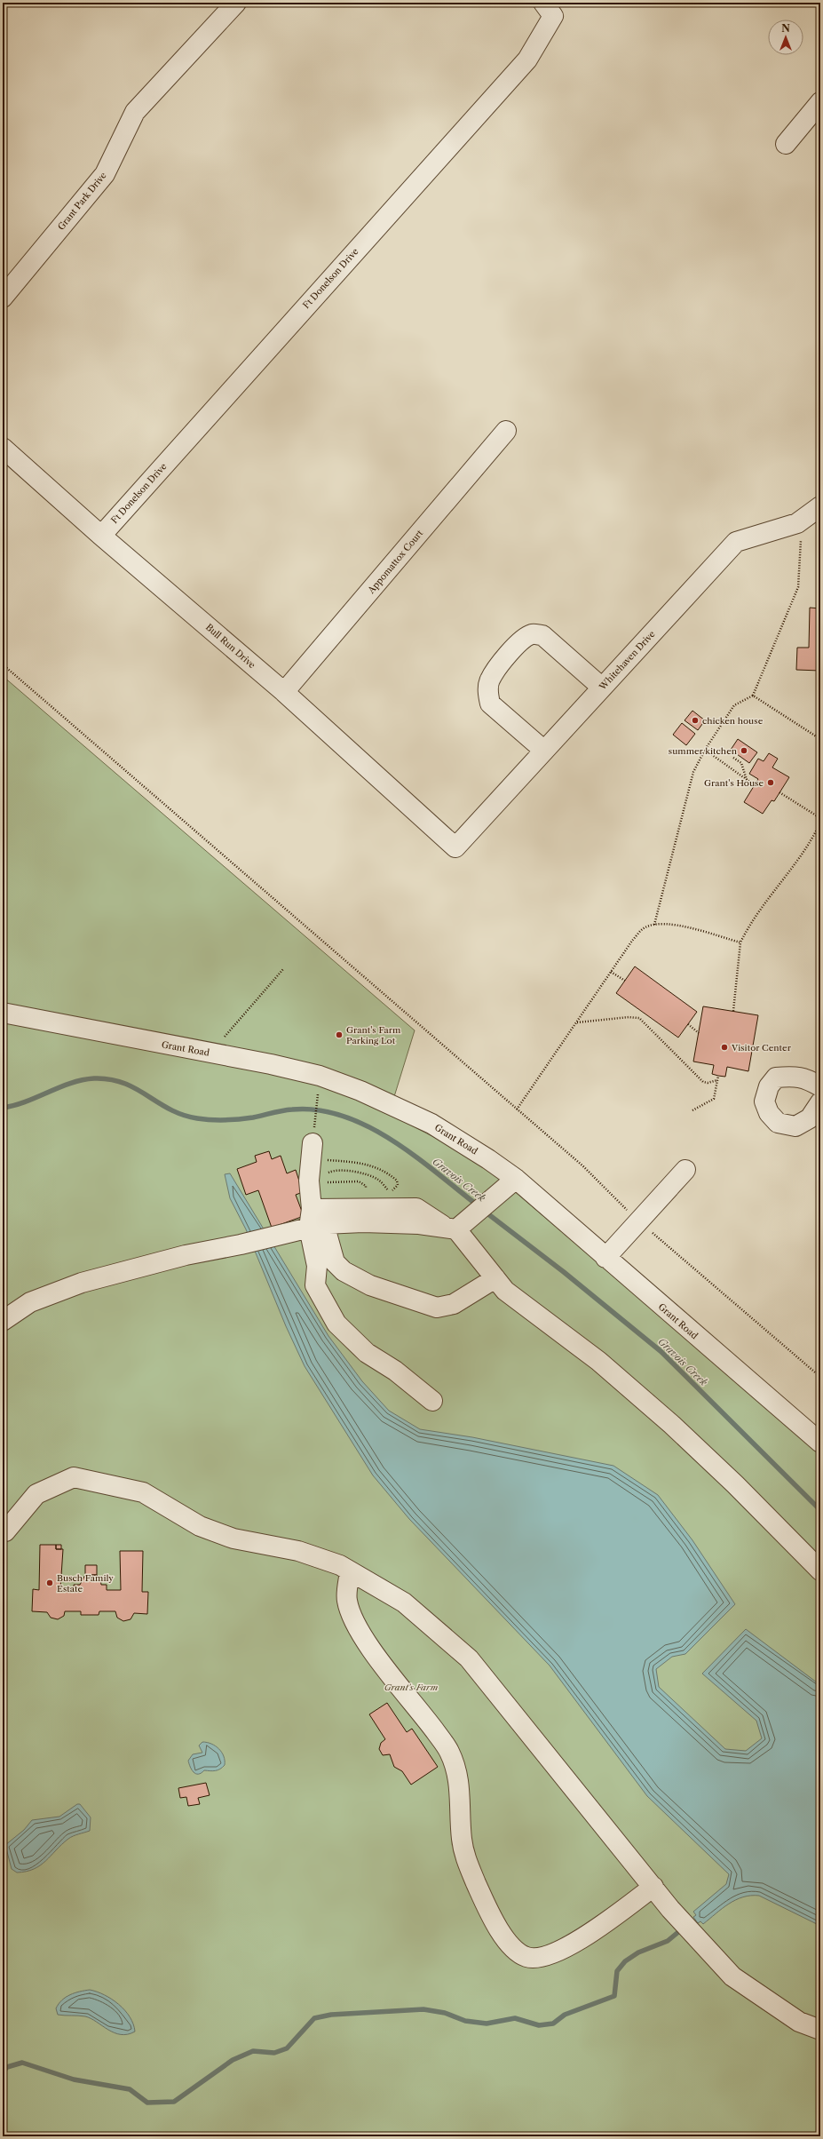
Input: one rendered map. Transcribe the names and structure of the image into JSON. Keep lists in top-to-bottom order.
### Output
{
  "streets": {
    "street": [
      "Grant Park Drive",
      "Ft Donelson Drive",
      "Appomattox Court",
      "Bull Run Drive",
      "Whitehaven Drive",
      "Grant Road"
    ]
  },
  "crossings": [
    ["Ft Donelson Drive", "Bull Run Drive"],
    ["Appomattox Court", "Bull Run Drive"],
    ["Bull Run Drive", "Whitehaven Drive"]
  ],
  "water": ["Gravois Creek"],
  "parks": ["Grant's Farm"],
  "places": [
    "chicken house",
    "summer kitchen",
    "Grant's House",
    "Grant's Farm Parking Lot",
    "Visitor Center",
    "Busch Family Estate"
  ],
  "north": "top"
}
